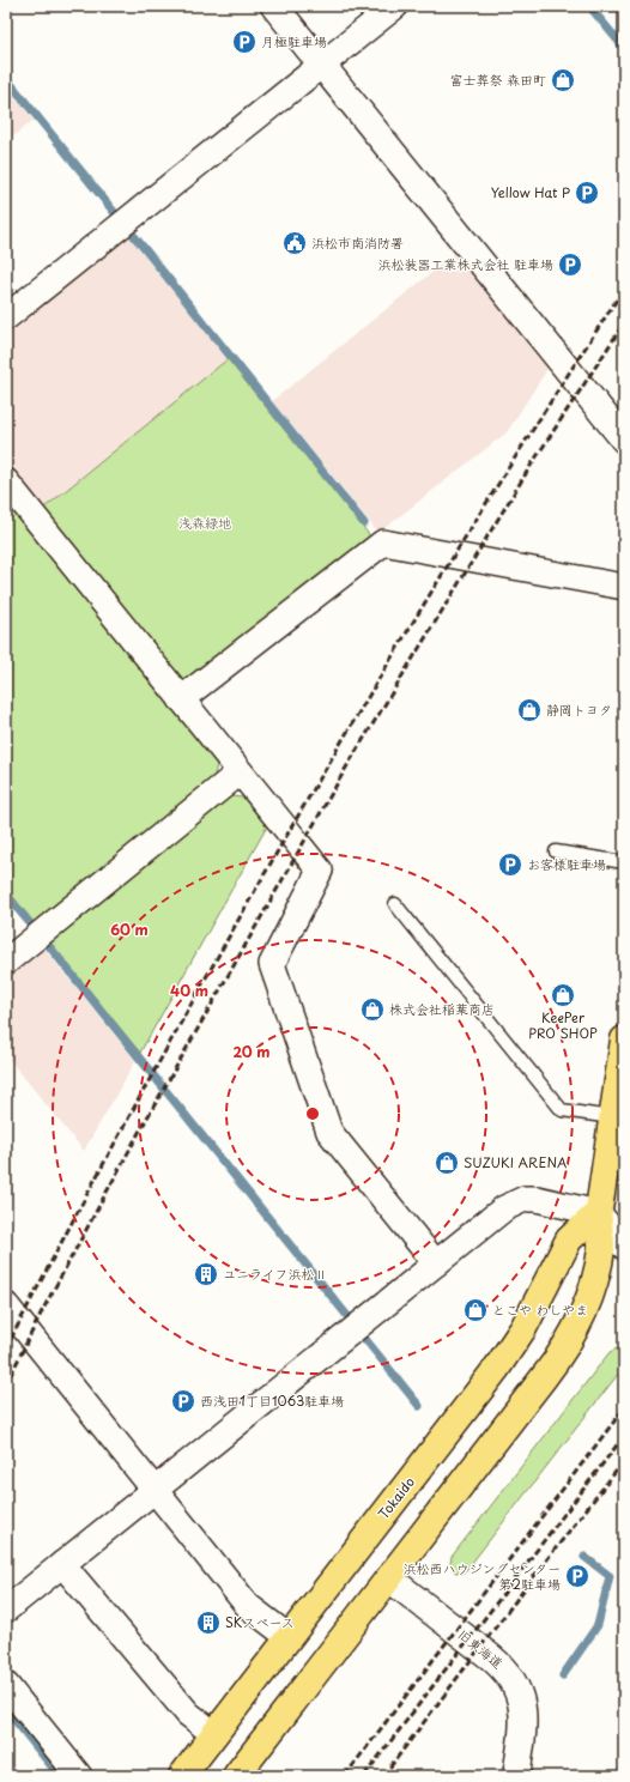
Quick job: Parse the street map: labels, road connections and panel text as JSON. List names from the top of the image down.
{
  "streets": {
    "highway": ["Tokaido"],
    "street": ["旧東海道"]
  },
  "parks": ["浅森緑地"],
  "places": {
    "parking": [
      "月極駐車場",
      "Yellow Hat P",
      "浜松装器工業株式会社 駐車場",
      "お客様駐車場",
      "西浅田1丁目1063駐車場",
      "浜松西ハウジングセンター 第2駐車場"
    ],
    "shop": [
      "富士葬祭 森田町",
      "静岡トヨタ",
      "KeePer PRO SHOP",
      "株式会社稲葉商店",
      "SUZUKI ARENA",
      "とこや わしやま"
    ],
    "public building": ["浜松市南消防署"],
    "building": ["ユニライフ浜松Ⅱ", "SKスペース"]
  },
  "rings": ["60 m", "40 m", "20 m"]
}
